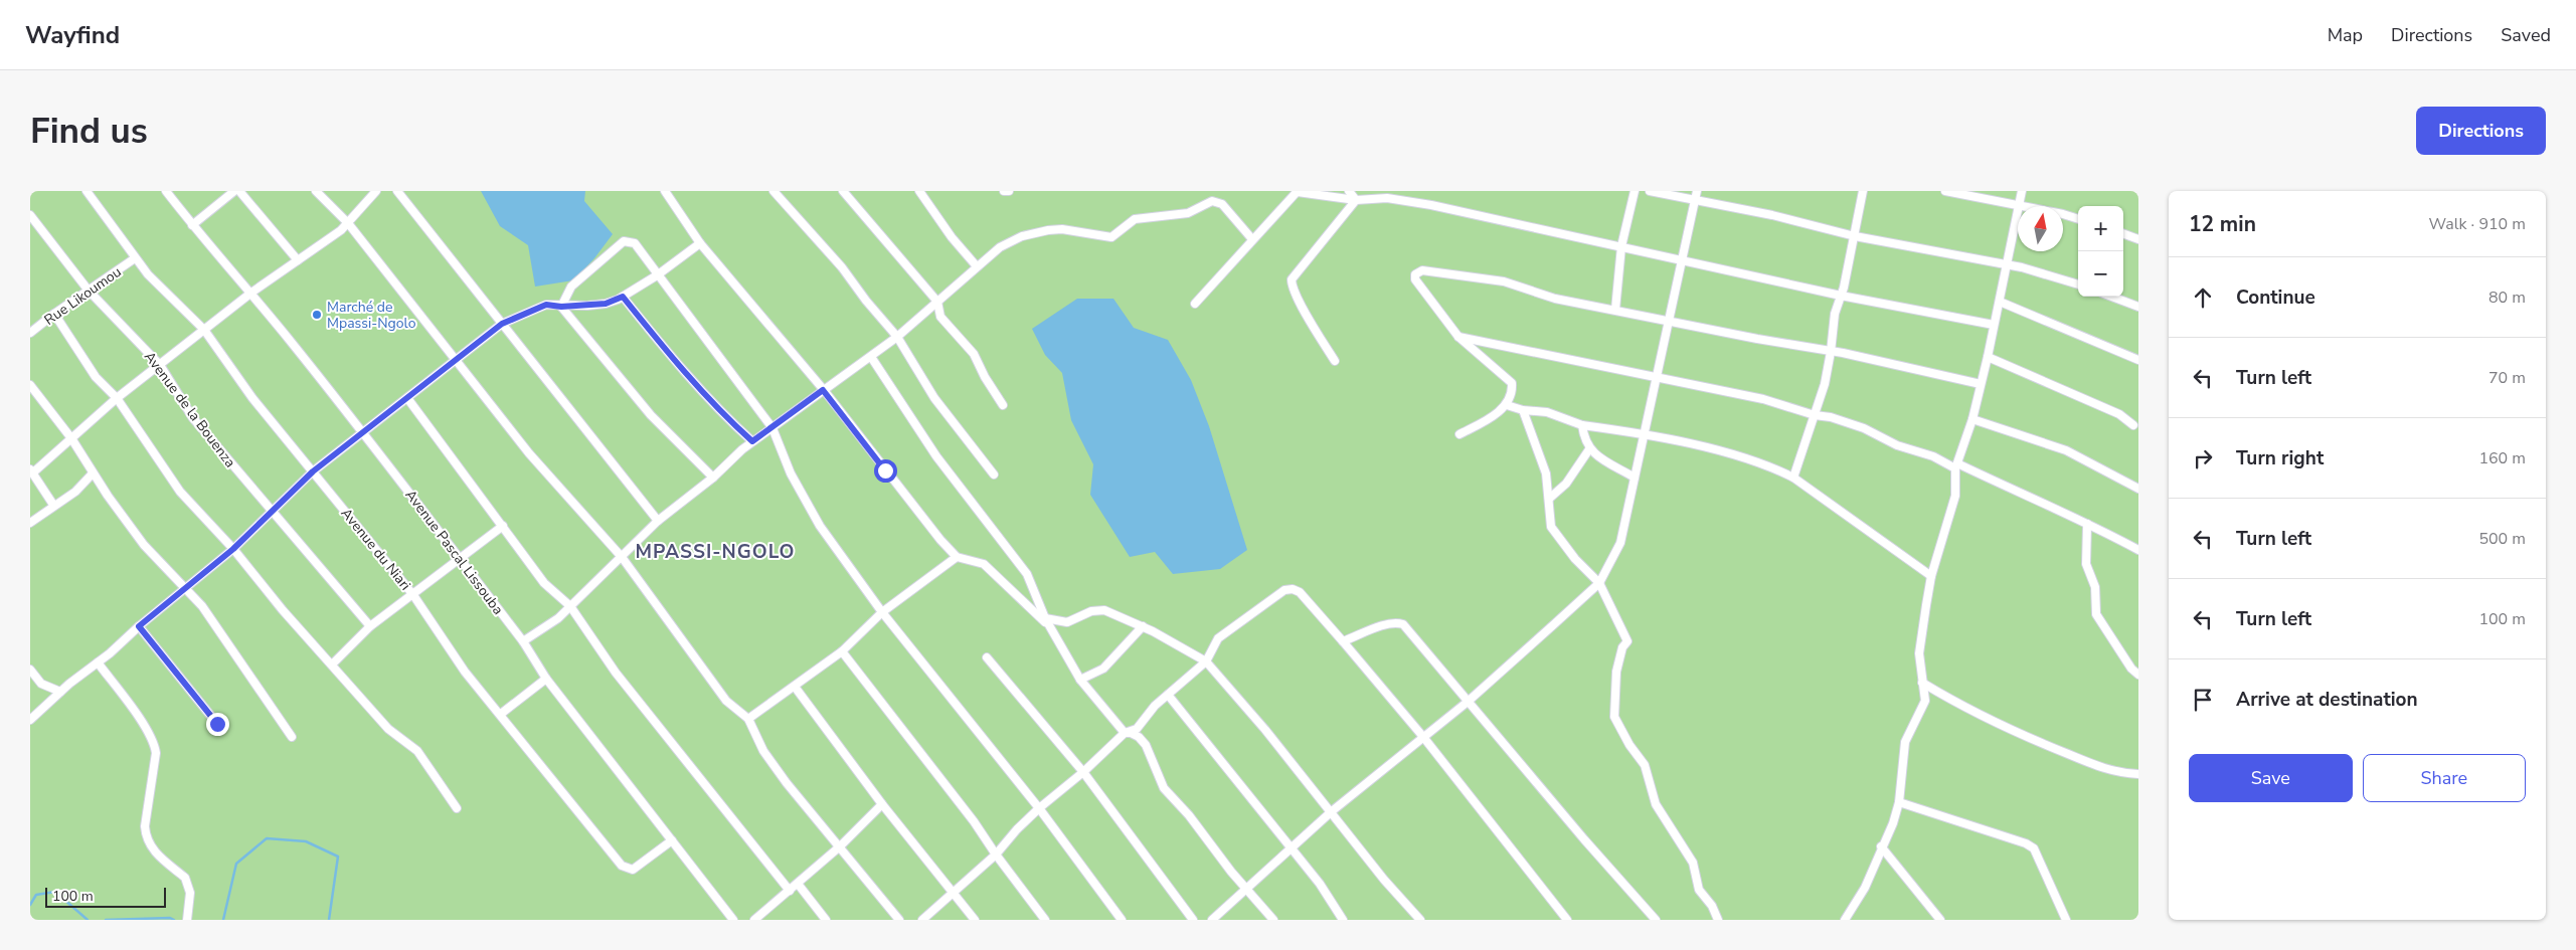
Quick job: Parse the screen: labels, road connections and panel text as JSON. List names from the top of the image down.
{
  "streets": {
    "street": [
      "Rue Likoumou",
      "Avenue de la Bouenza",
      "Avenue du Niari",
      "Avenue Pascal Lissouba"
    ]
  },
  "crossings": [
    ["Rue Likoumou", "Avenue de la Bouenza"],
    ["Rue Likoumou", "Avenue du Niari"],
    ["Avenue du Niari", "Avenue Pascal Lissouba"]
  ],
  "districts": ["MPASSI-NGOLO"],
  "places": ["Marché de Mpassi-Ngolo"],
  "scale_bar": "100 m",
  "north": "top",
  "page": {
    "header": "Wayfind",
    "nav": ["Map", "Directions", "Saved"],
    "buttons": [
      "Directions",
      ["Save", "Share"]
    ],
    "title": "Find us",
    "heading": ["12 min", "Walk · 910 m"],
    "map_buttons": ["+", "−"],
    "list": [
      ["Continue", "80 m"],
      ["Turn left", "70 m"],
      ["Turn right", "160 m"],
      ["Turn left", "500 m"],
      ["Turn left", "100 m"],
      "Arrive at destination"
    ],
    "scale": "100 m"
  }
}
